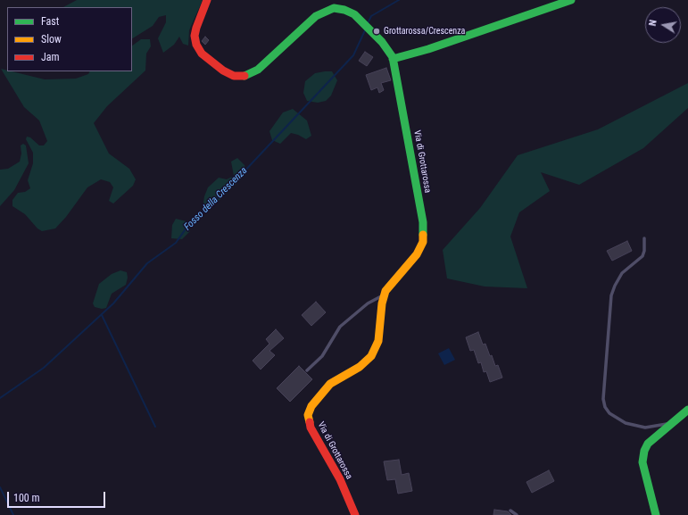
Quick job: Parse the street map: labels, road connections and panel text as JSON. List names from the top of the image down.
{
  "streets": {
    "street": ["Via di Grottarossa"]
  },
  "water": ["Fosso della Crescenza"],
  "places": ["Grottarossa/Crescenza"],
  "legend": ["Fast", "Slow", "Jam"],
  "scale_bar": "100 m",
  "north": "left"
}
